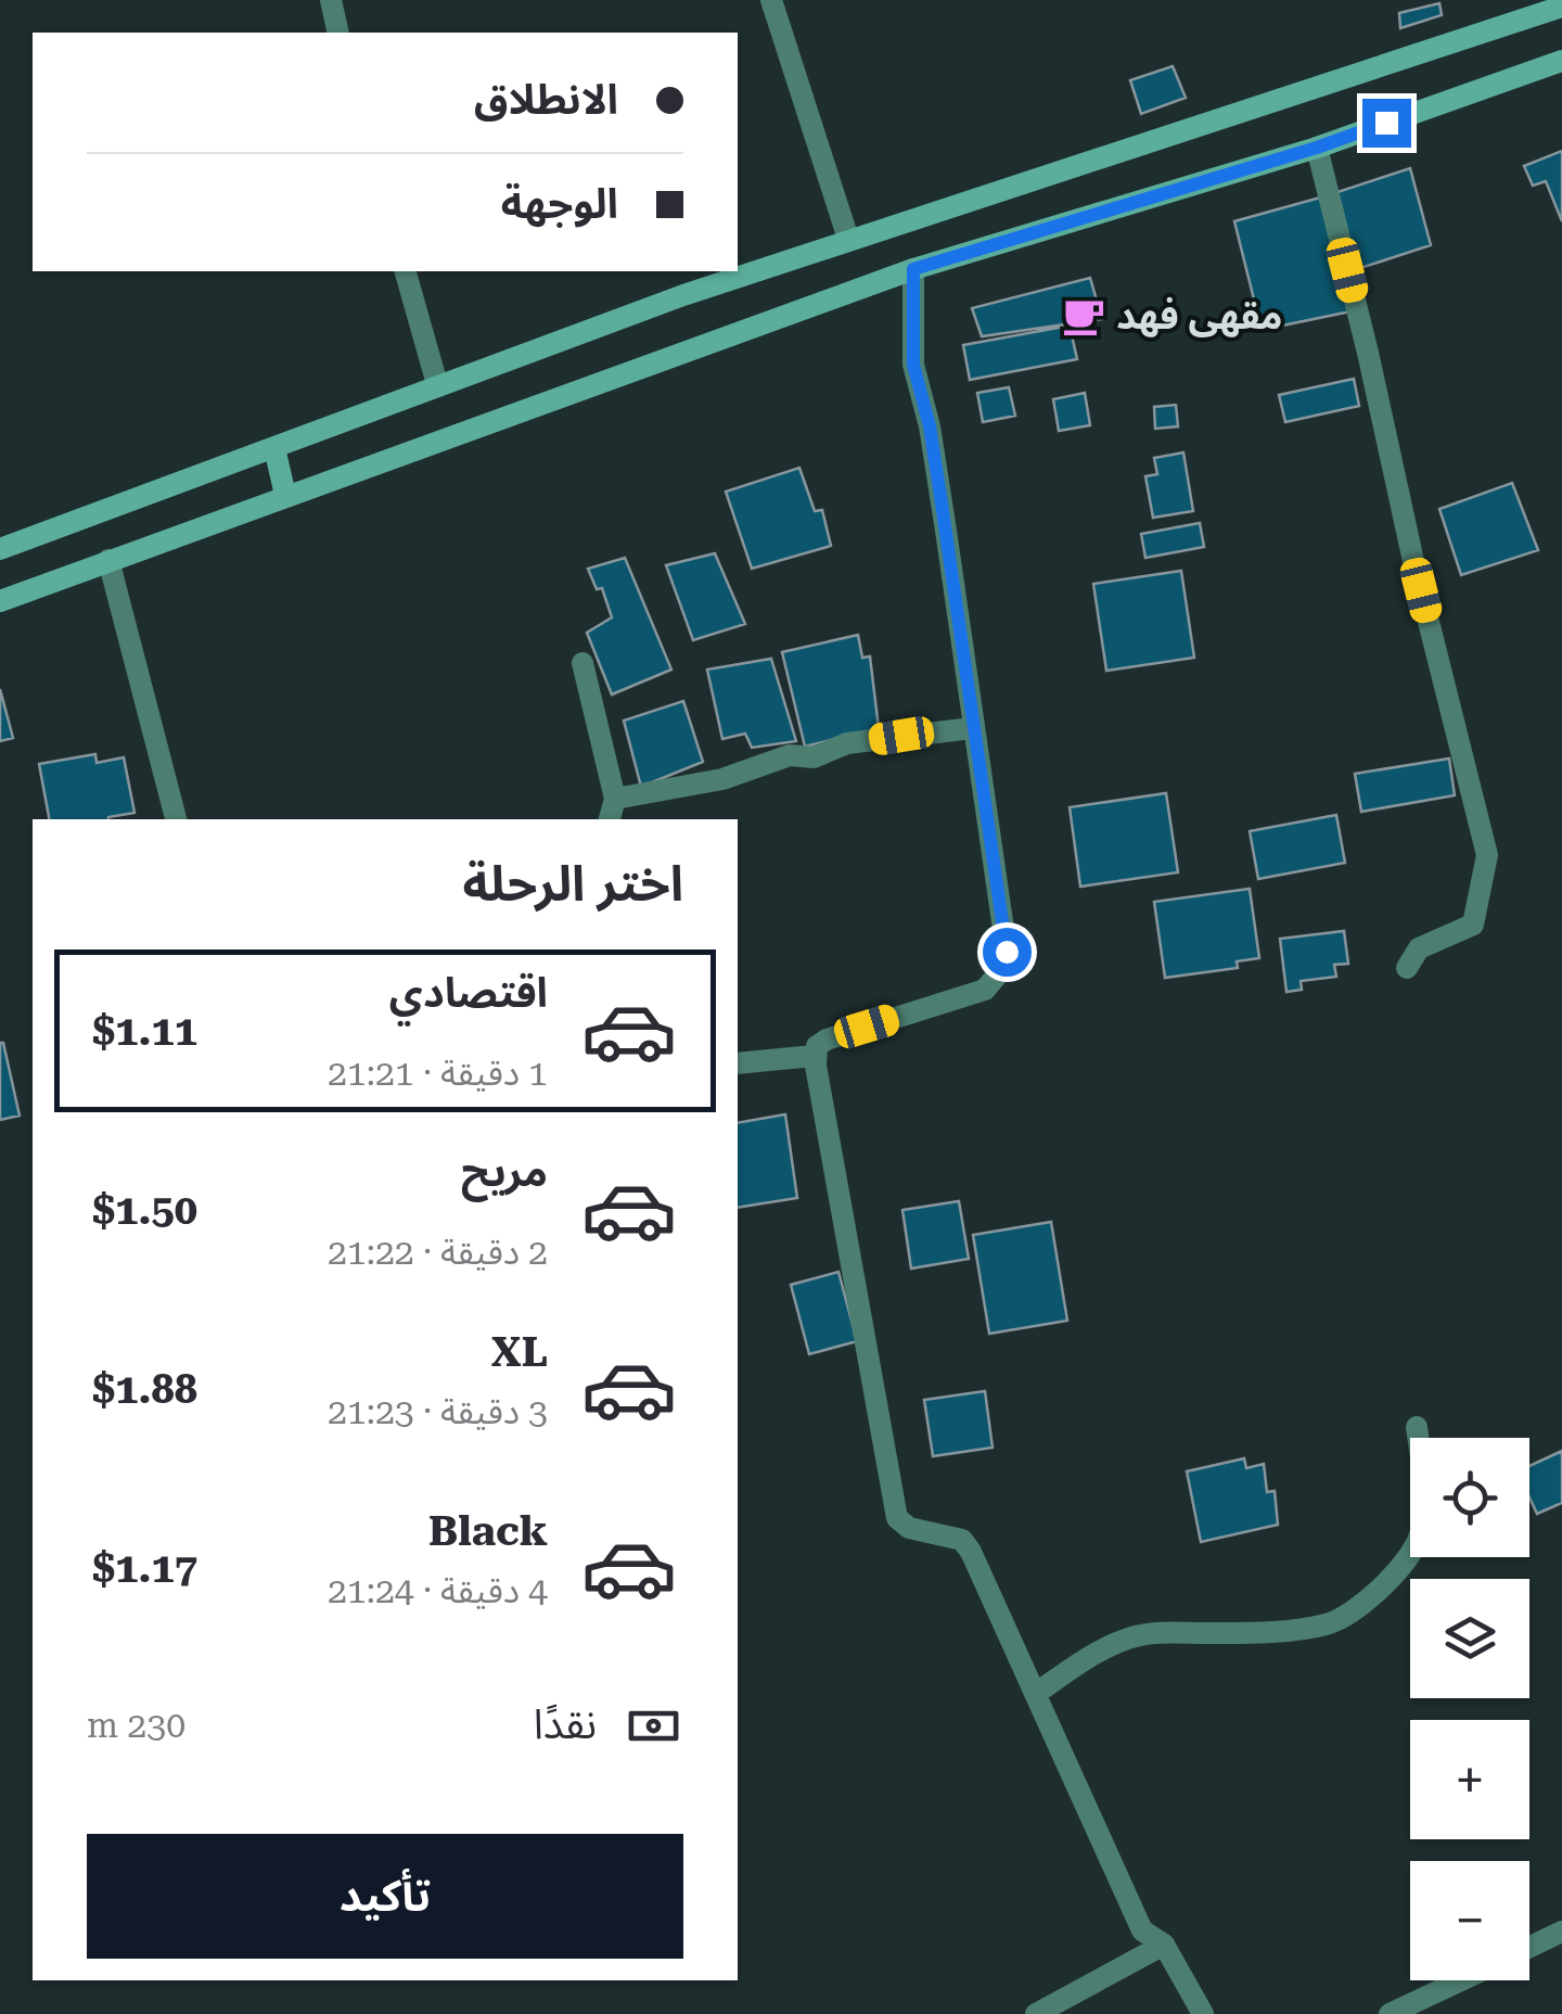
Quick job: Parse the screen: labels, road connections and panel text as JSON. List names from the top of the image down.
{
  "places": {
    "cafe": ["مقهى فهد"]
  },
  "page": {
    "banner": ["الانطلاق", "الوجهة"],
    "heading": "اختر الرحلة",
    "list": [
      {
        "name": "اقتصادي",
        "note": "1 دقيقة · 21:21",
        "value": "$1.11"
      },
      {
        "name": "مريح",
        "note": "2 دقيقة · 21:22",
        "value": "$1.50"
      },
      {
        "name": "XL",
        "note": "3 دقيقة · 21:23",
        "value": "$1.88"
      },
      {
        "name": "Black",
        "note": "4 دقيقة · 21:24",
        "value": "$1.17"
      }
    ],
    "map_buttons": ["+", "−"],
    "pay": ["نقدًا", "230 m"],
    "buttons": "تأكيد"
  }
}
